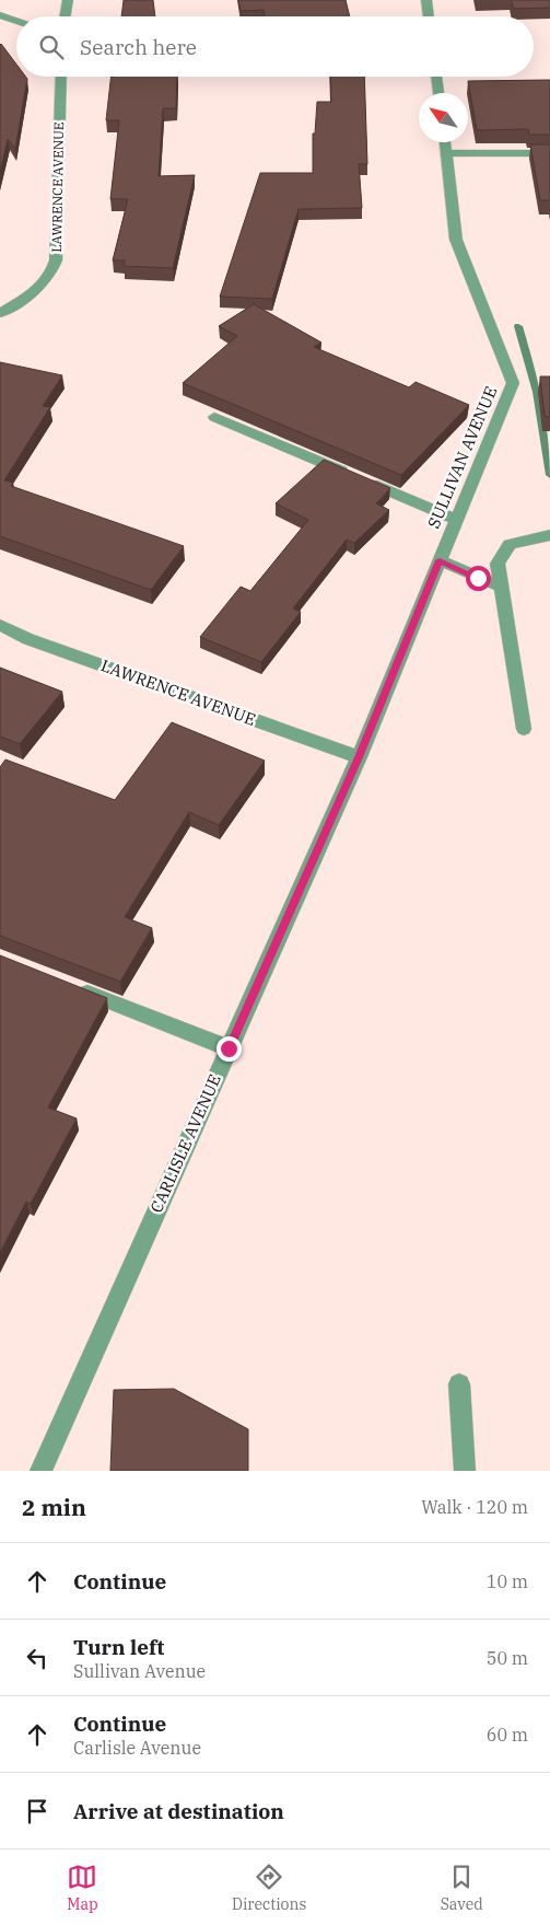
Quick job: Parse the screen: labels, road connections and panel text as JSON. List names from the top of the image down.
{
  "streets": {
    "street": ["LAWRENCE AVENUE", "SULLIVAN AVENUE", "CARLISLE AVENUE"]
  },
  "crossings": [
    ["LAWRENCE AVENUE", "SULLIVAN AVENUE"],
    ["LAWRENCE AVENUE", "CARLISLE AVENUE"],
    ["SULLIVAN AVENUE", "CARLISLE AVENUE"]
  ],
  "north": "top left",
  "page": {
    "search": "Search here",
    "heading": ["2 min", "Walk · 120 m"],
    "list": [
      ["Continue", "10 m"],
      ["Turn left", "Sullivan Avenue", "50 m"],
      ["Continue", "Carlisle Avenue", "60 m"],
      "Arrive at destination"
    ],
    "nav": ["Map", "Directions", "Saved"]
  }
}
